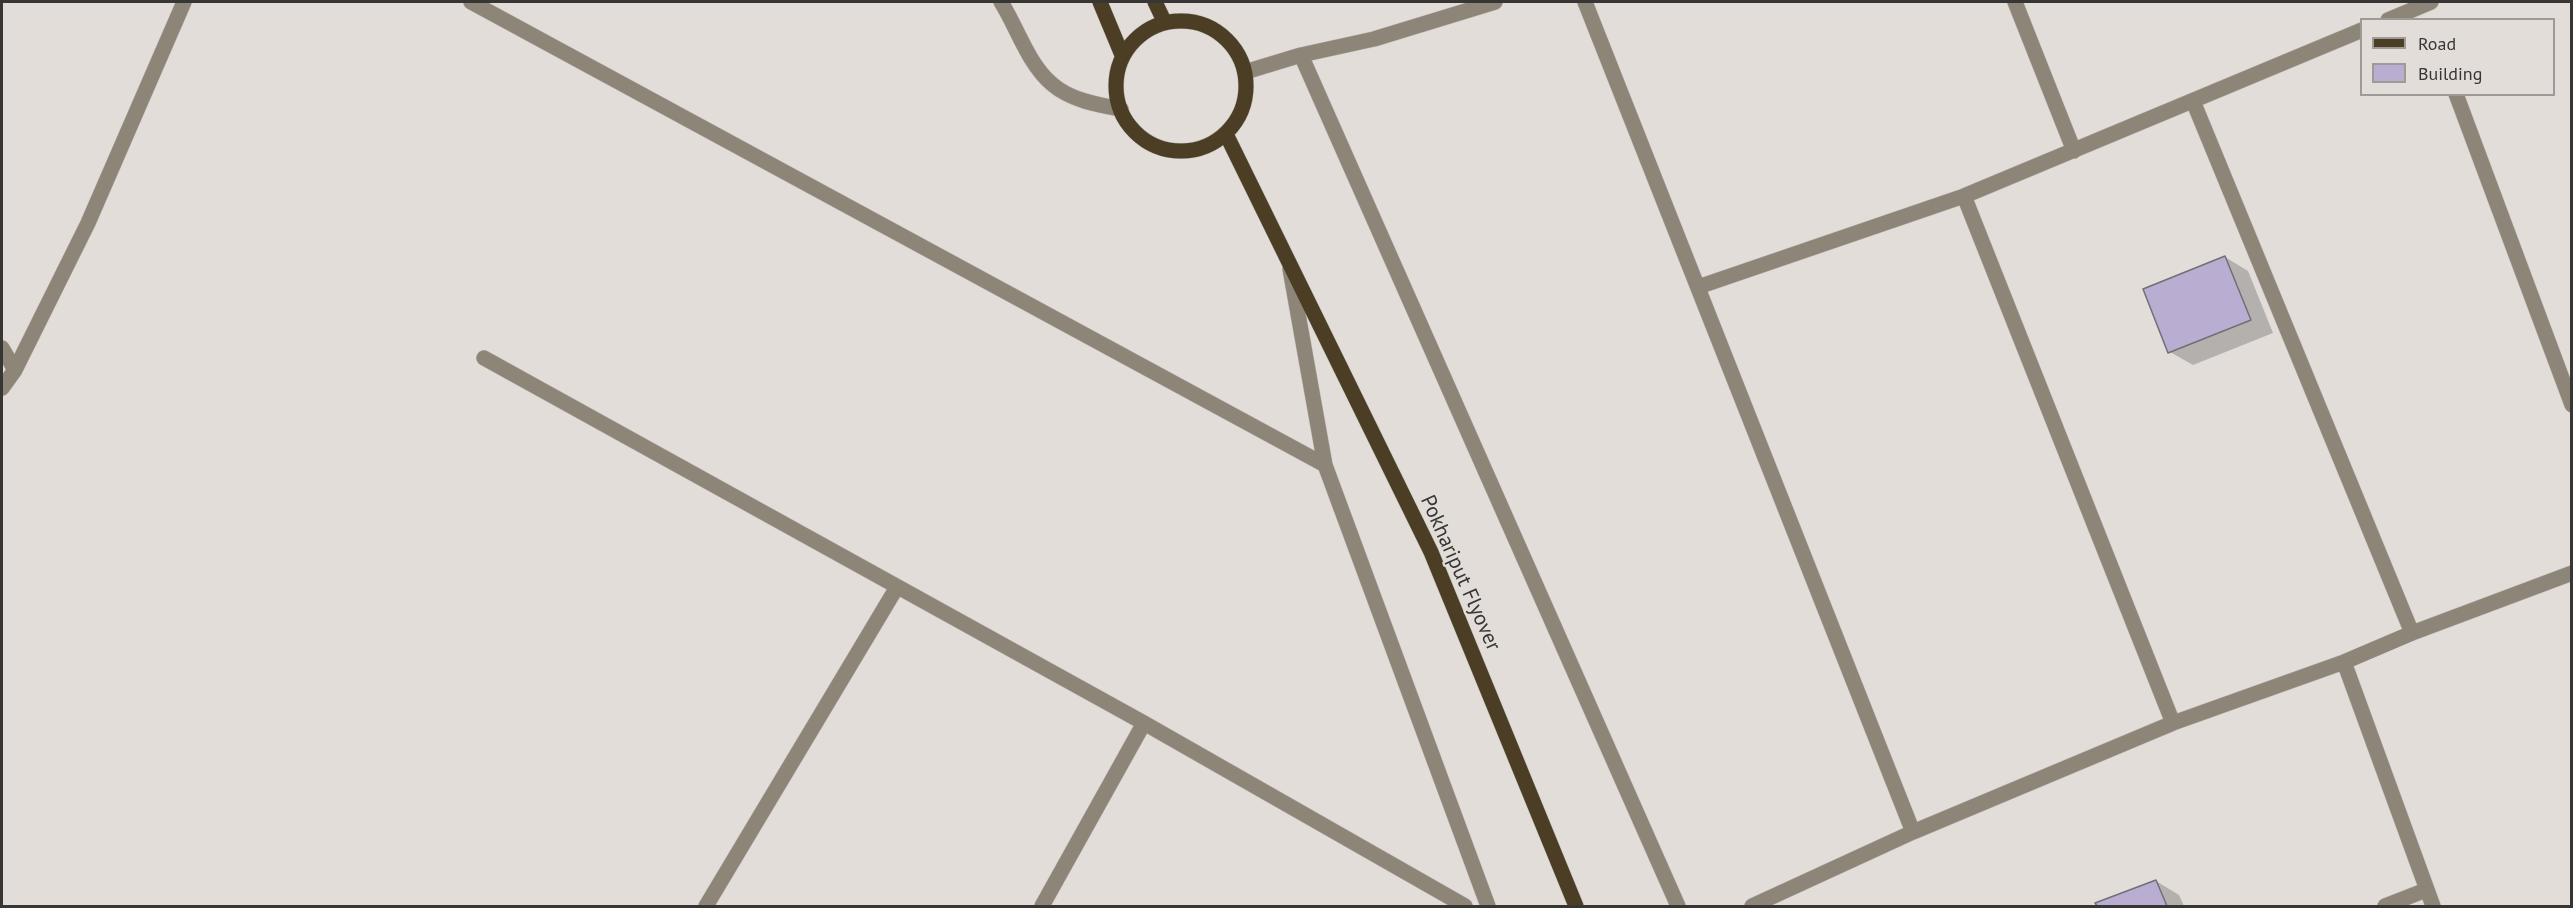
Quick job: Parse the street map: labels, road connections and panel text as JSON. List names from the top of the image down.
{
  "streets": {
    "main road": ["Pokhariput Flyover"]
  },
  "legend": ["Road", "Building"]
}
